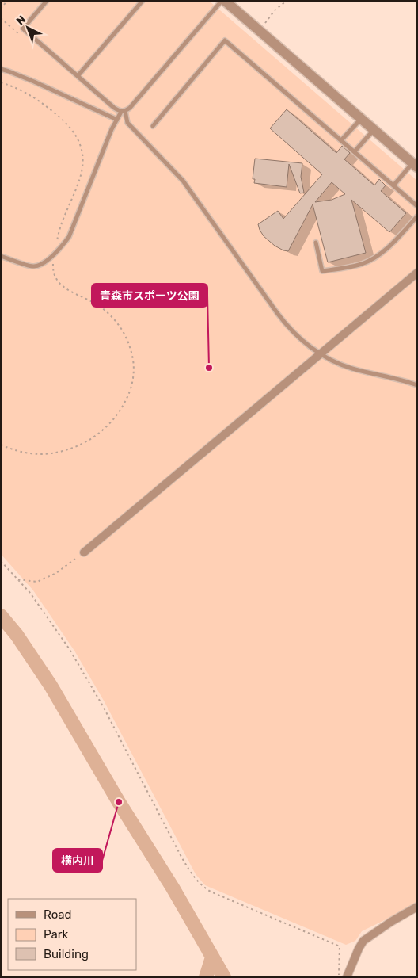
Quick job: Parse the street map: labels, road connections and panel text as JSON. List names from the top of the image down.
{
  "places": ["青森市スポーツ公園", "横内川"],
  "legend": ["Road", "Park", "Building"],
  "north": "top left"
}
